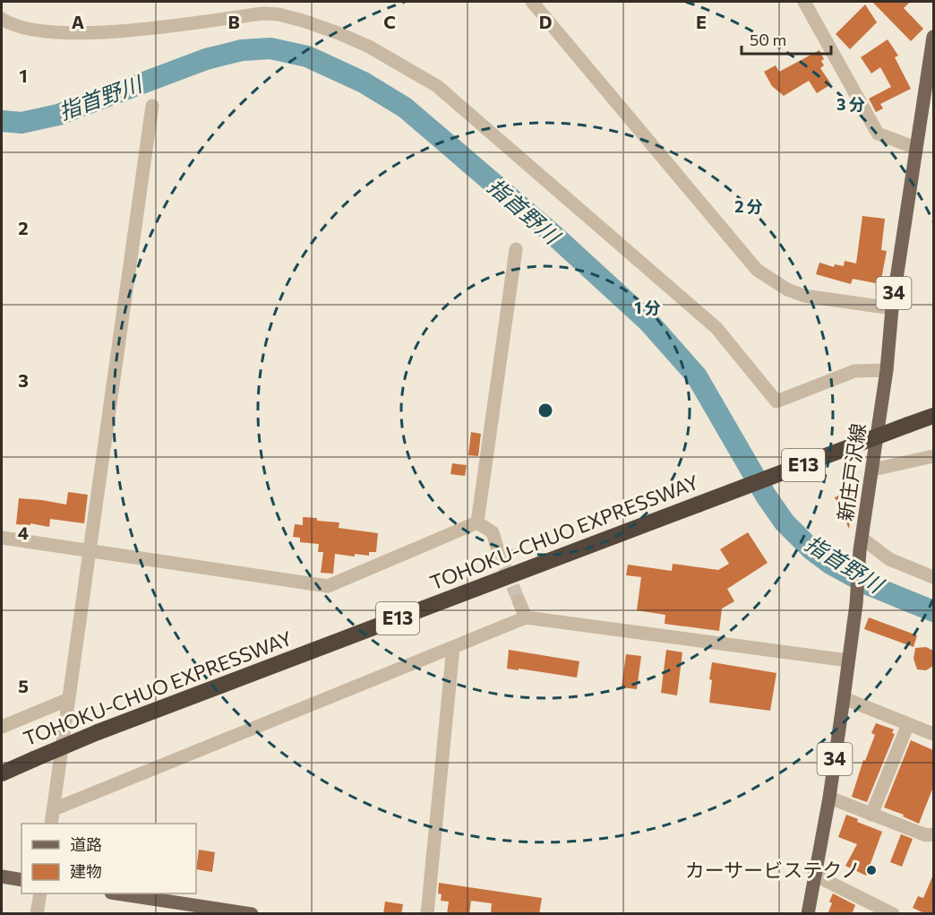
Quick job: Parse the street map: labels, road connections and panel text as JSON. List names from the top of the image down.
{
  "streets": {
    "highway": ["E13", "TOHOKU-CHUO EXPRESSWAY"],
    "main road": ["34", "新庄戸沢線"]
  },
  "water": ["指首野川"],
  "places": ["カーサービステクノ"],
  "legend": ["道路", "建物"],
  "scale_bar": "50 m",
  "grid": {
    "columns": [
      "A",
      "B",
      "C",
      "D",
      "E"
    ],
    "rows": [
      "1",
      "2",
      "3",
      "4",
      "5"
    ]
  },
  "rings": ["3 分", "2 分", "1 分"]
}
